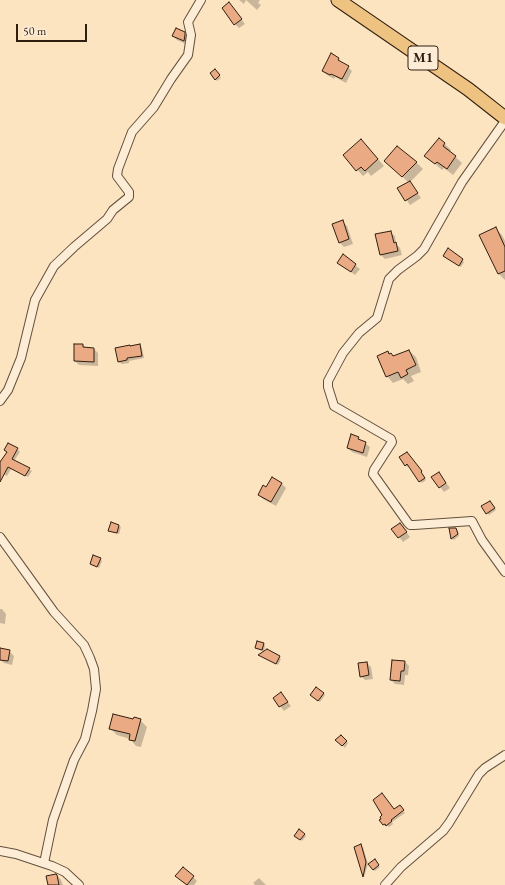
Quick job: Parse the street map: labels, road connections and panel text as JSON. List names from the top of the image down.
{
  "streets": {
    "highway": ["M1"]
  },
  "scale_bar": "50 m"
}
